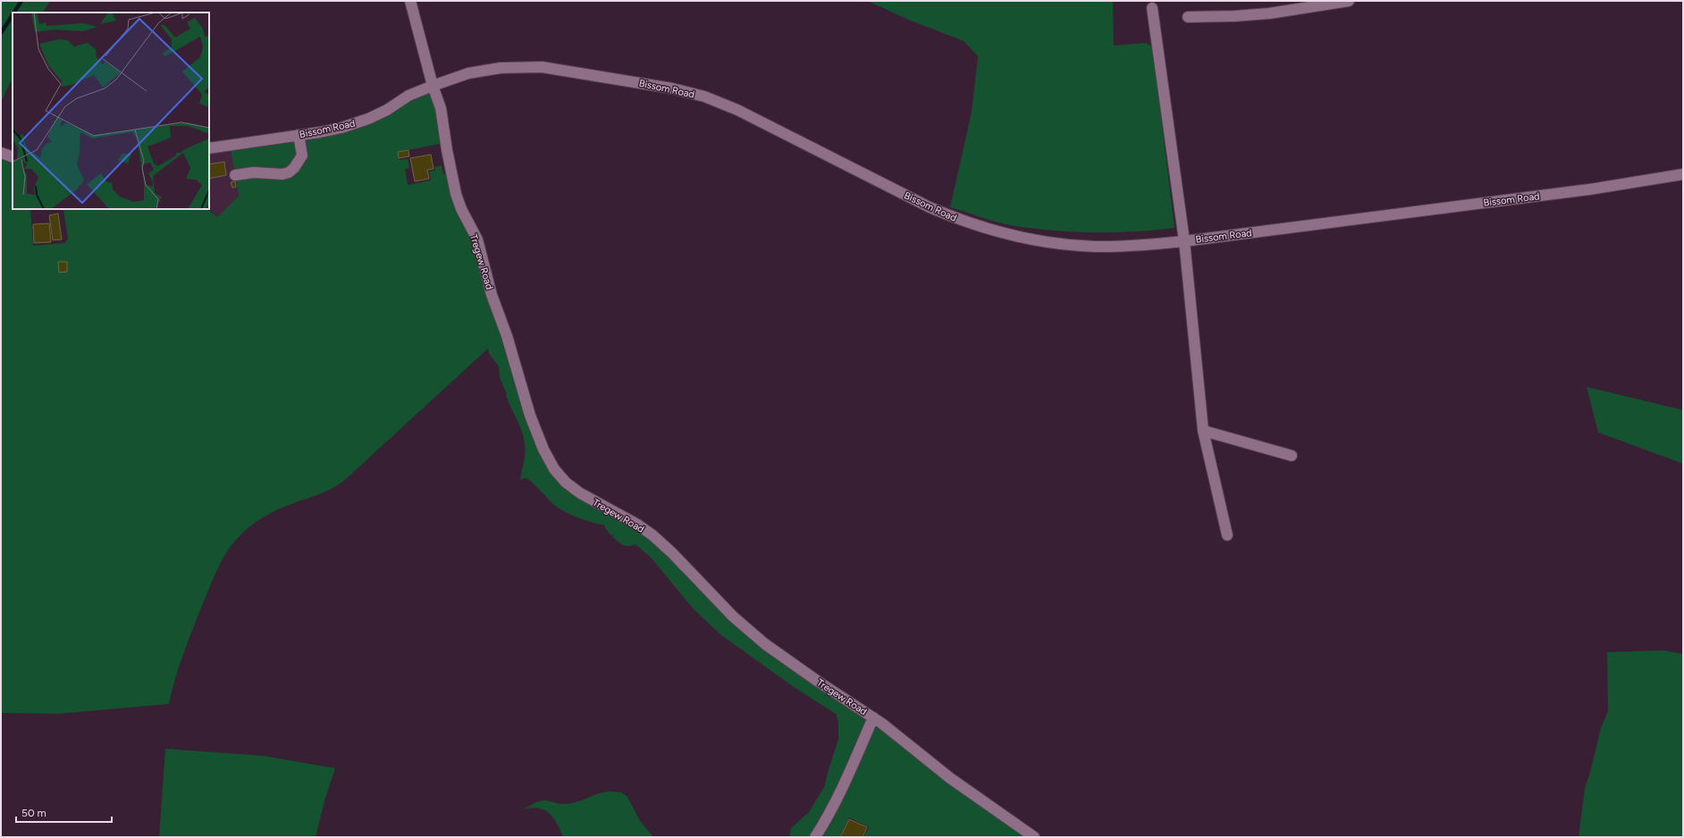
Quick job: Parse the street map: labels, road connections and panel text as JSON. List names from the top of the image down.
{
  "streets": {
    "street": ["Bissom Road", "Tregew Road"]
  },
  "crossings": [
    ["Bissom Road", "Tregew Road"]
  ],
  "scale_bar": "50 m"
}
